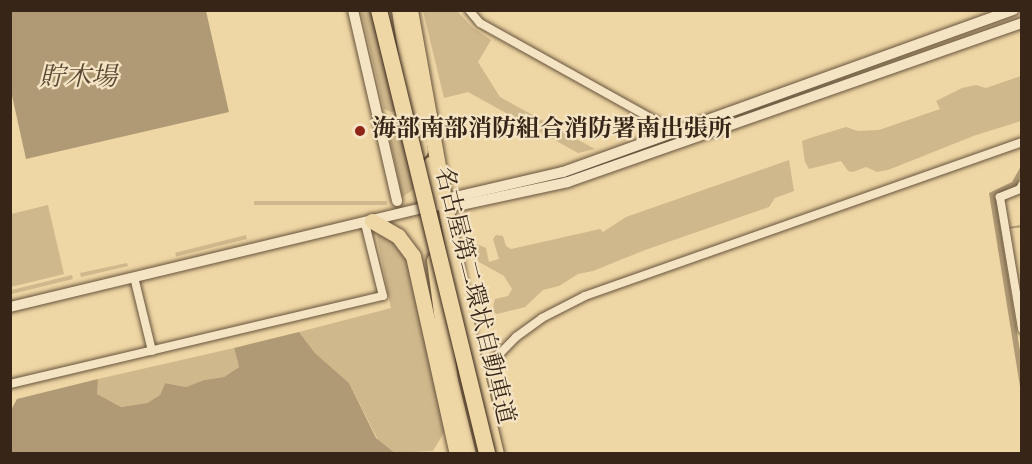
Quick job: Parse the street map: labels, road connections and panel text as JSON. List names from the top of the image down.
{
  "streets": {
    "highway": ["名古屋第二環状自動車道"]
  },
  "water": ["貯木場"],
  "places": ["海部南部消防組合消防署南出張所"]
}
